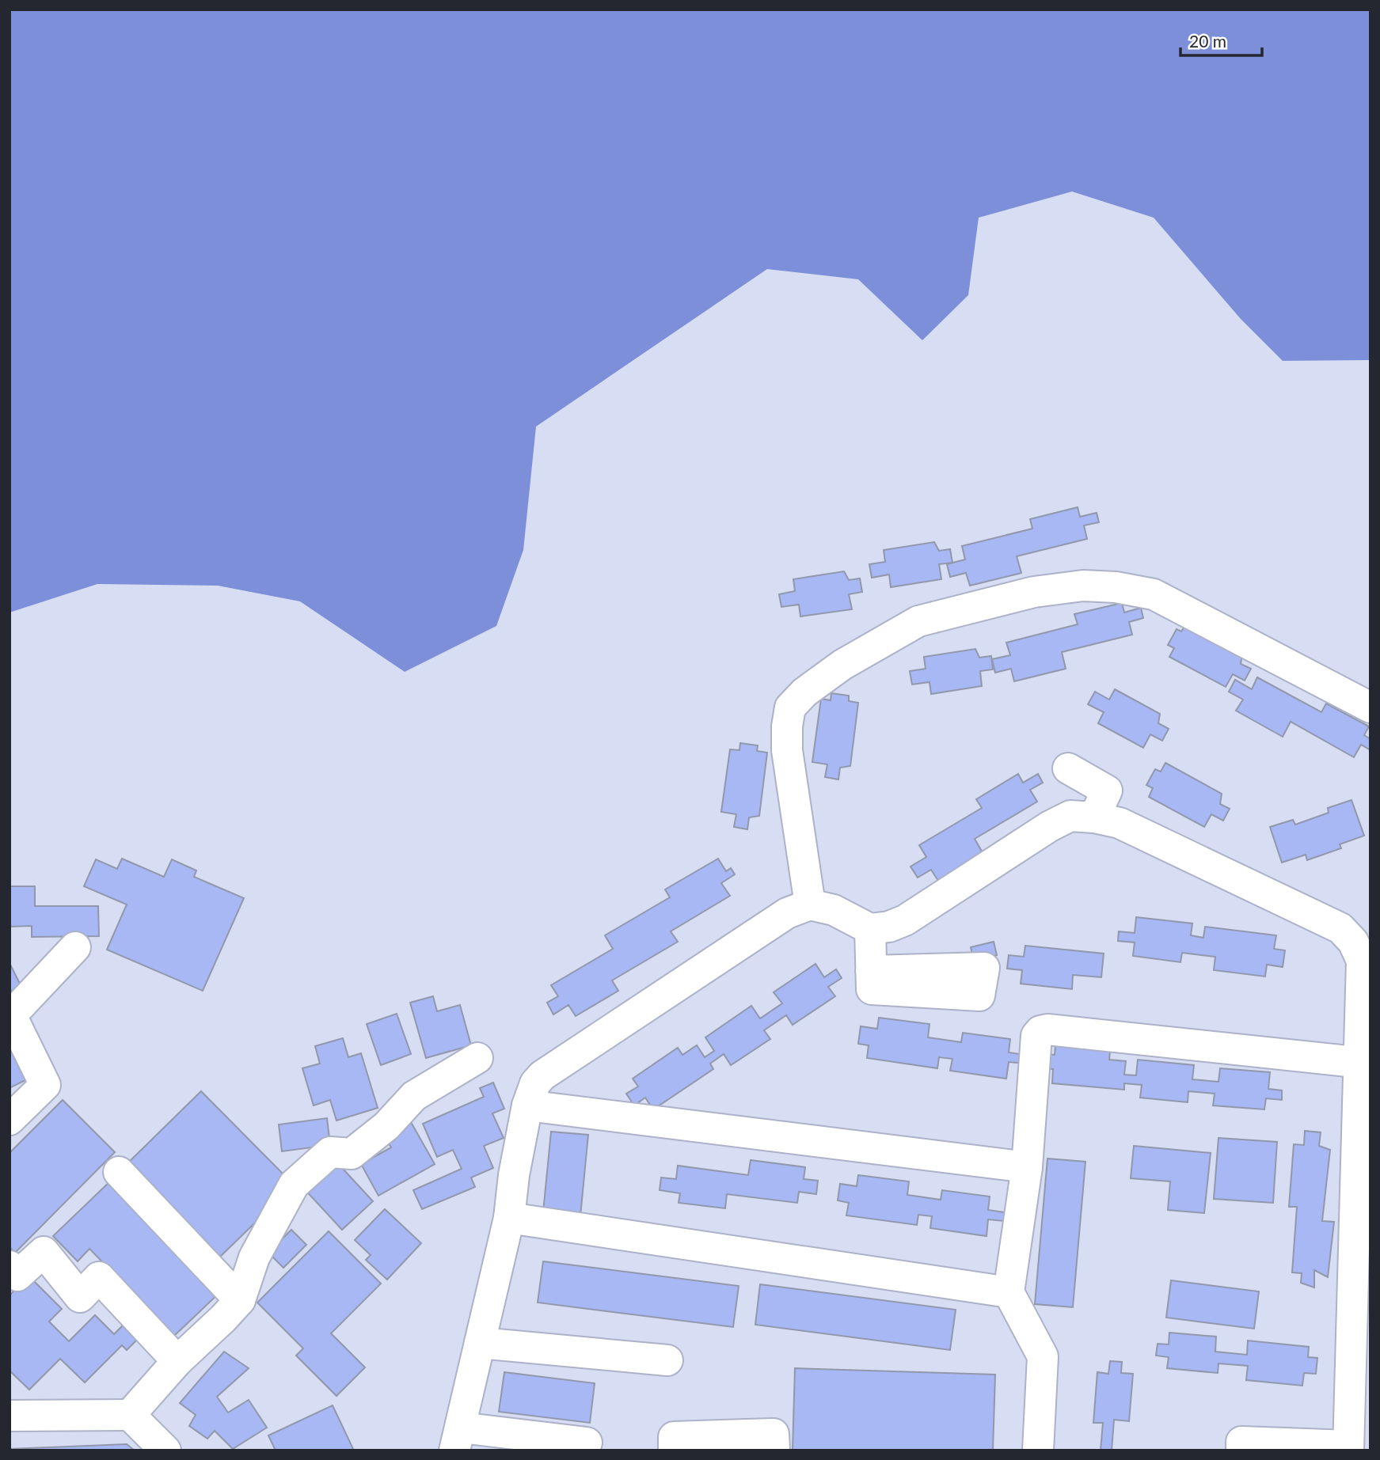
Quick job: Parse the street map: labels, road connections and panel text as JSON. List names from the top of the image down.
{
  "scale_bar": "20 m"
}
